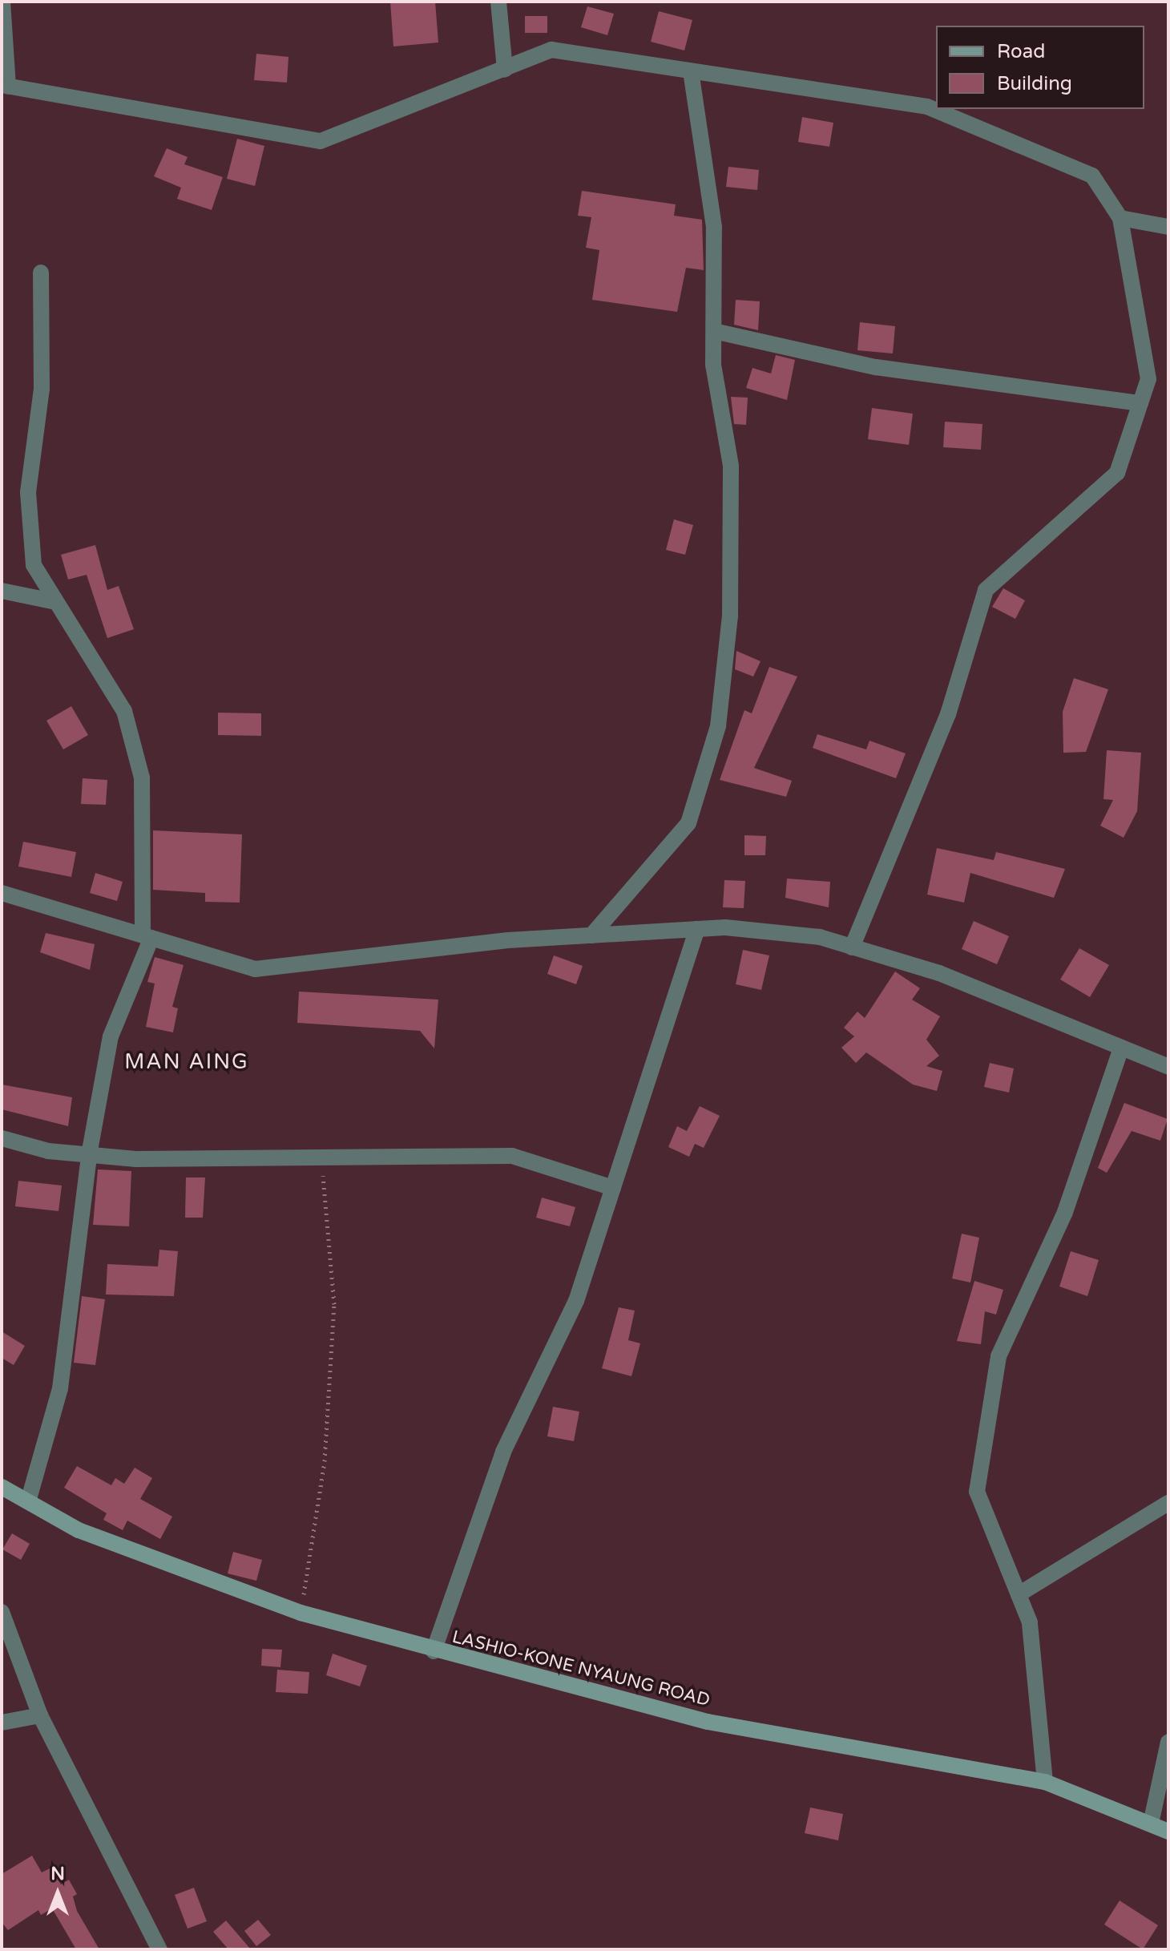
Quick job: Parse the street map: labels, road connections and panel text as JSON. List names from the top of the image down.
{
  "streets": {
    "main road": ["LASHIO-KONE NYAUNG ROAD"]
  },
  "districts": ["MAN AING"],
  "legend": ["Road", "Building"],
  "north": "top"
}
